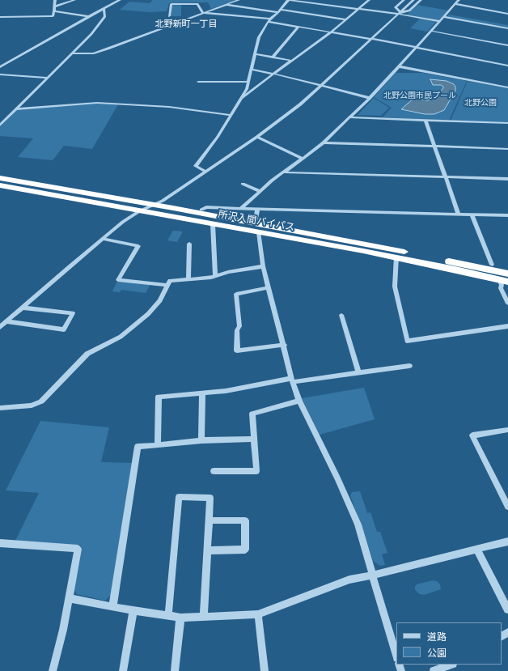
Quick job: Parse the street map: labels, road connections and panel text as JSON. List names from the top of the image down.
{
  "streets": {
    "highway": ["所沢入間バイパス"]
  },
  "districts": ["北野新町一丁目"],
  "parks": ["北野公園市民プール", "北野公園"],
  "legend": ["道路", "公園"]
}
